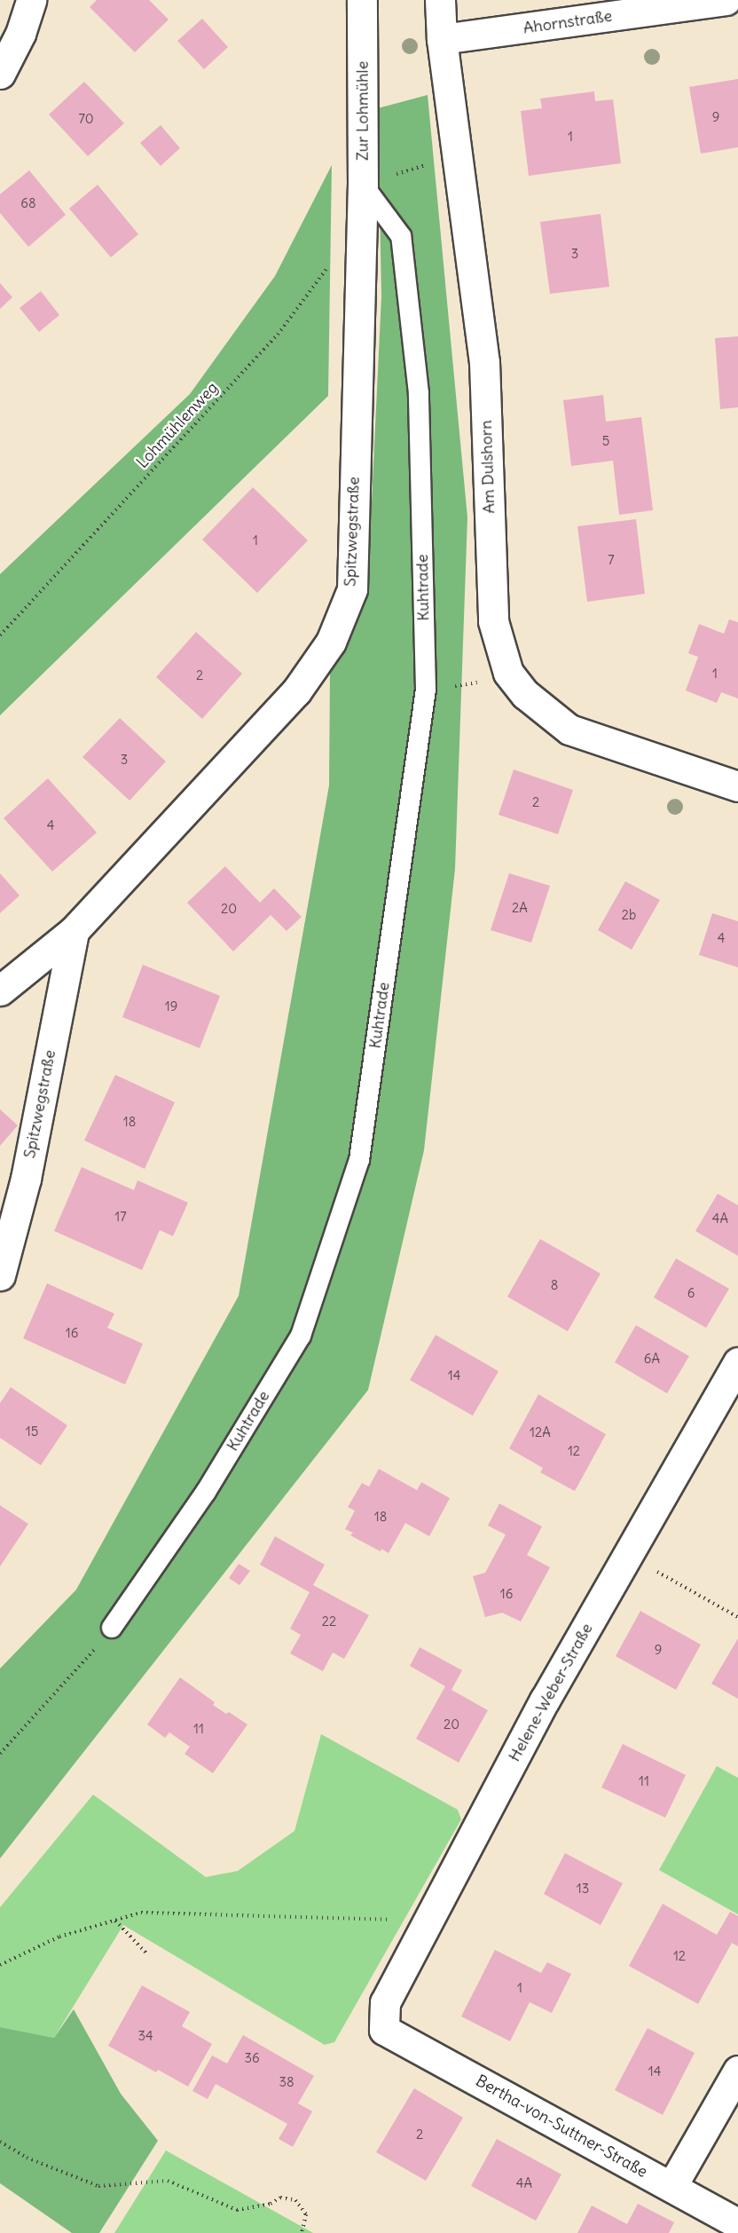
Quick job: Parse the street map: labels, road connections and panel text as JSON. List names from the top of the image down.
{
  "streets": {
    "street": [
      "Ahornstraße",
      "Zur Lohmühle",
      "Am Dulshorn",
      "Spitzwegstraße",
      "Helene-Weber-Straße",
      "Bertha-von-Suttner-Straße"
    ],
    "lane": ["Kuhtrade"],
    "path": ["Lohmühlenweg"]
  },
  "crossings": [
    ["Ahornstraße", "Am Dulshorn"],
    ["Zur Lohmühle", "Spitzwegstraße"],
    ["Zur Lohmühle", "Kuhtrade"],
    ["Helene-Weber-Straße", "Bertha-von-Suttner-Straße"]
  ],
  "house_numbers": [
    "9",
    "70",
    "1",
    "68",
    "3",
    "5",
    "1",
    "7",
    "1",
    "2",
    "3",
    "2",
    "4",
    "2A",
    "20",
    "2b",
    "4",
    "19",
    "18",
    "17",
    "4A",
    "8",
    "6",
    "16",
    "6A",
    "14",
    "15",
    "12A",
    "12",
    "18",
    "16",
    "22",
    "9",
    "20",
    "11",
    "11",
    "13",
    "12",
    "1",
    "34",
    "36",
    "14",
    "38",
    "2",
    "4A"
  ]
}
